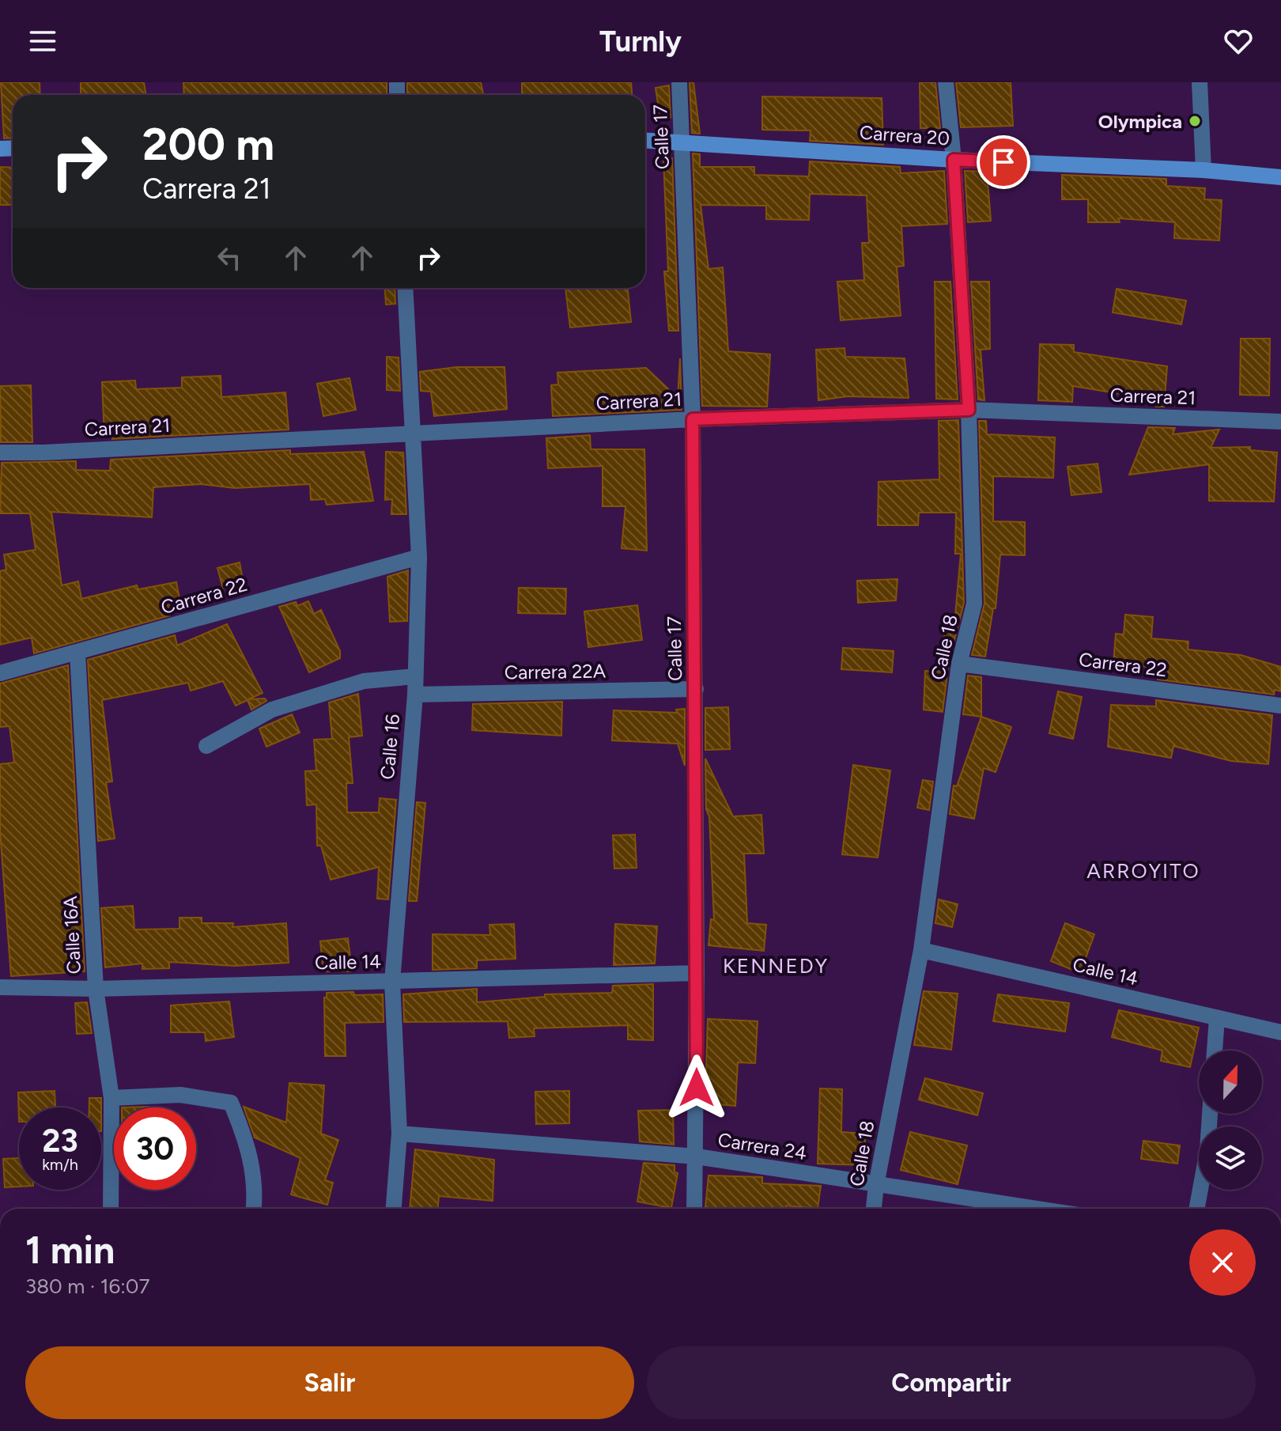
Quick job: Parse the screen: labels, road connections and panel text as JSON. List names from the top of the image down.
{
  "streets": {
    "street": [
      "Carrera 20",
      "Calle 17",
      "Carrera 21",
      "Carrera 22",
      "Calle 18",
      "Carrera 22A",
      "Calle 16",
      "Calle 16A",
      "Calle 14",
      "Carrera 24"
    ]
  },
  "crossings": [
    ["Carrera 20", "Calle 17"],
    ["Carrera 20", "Calle 18"],
    ["Calle 17", "Carrera 21"],
    ["Calle 17", "Carrera 22A"],
    ["Calle 17", "Calle 14"],
    ["Calle 17", "Carrera 24"],
    ["Carrera 21", "Calle 18"],
    ["Carrera 21", "Calle 16"],
    ["Carrera 22", "Calle 18"],
    ["Carrera 22", "Calle 16"],
    ["Carrera 22", "Calle 16A"],
    ["Calle 18", "Calle 14"],
    ["Calle 18", "Carrera 24"],
    ["Carrera 22A", "Calle 16"],
    ["Calle 16", "Calle 14"],
    ["Calle 16", "Carrera 24"],
    ["Calle 16A", "Calle 14"]
  ],
  "districts": ["ARROYITO", "KENNEDY"],
  "places": ["Olympica"],
  "north": "top",
  "page": {
    "header": "Turnly",
    "turn": ["200 m", "Carrera 21"],
    "speed": "23 km/h",
    "limit": "30",
    "heading": ["1 min", "380 m · 16:07"],
    "buttons": ["Salir", "Compartir"]
  }
}
